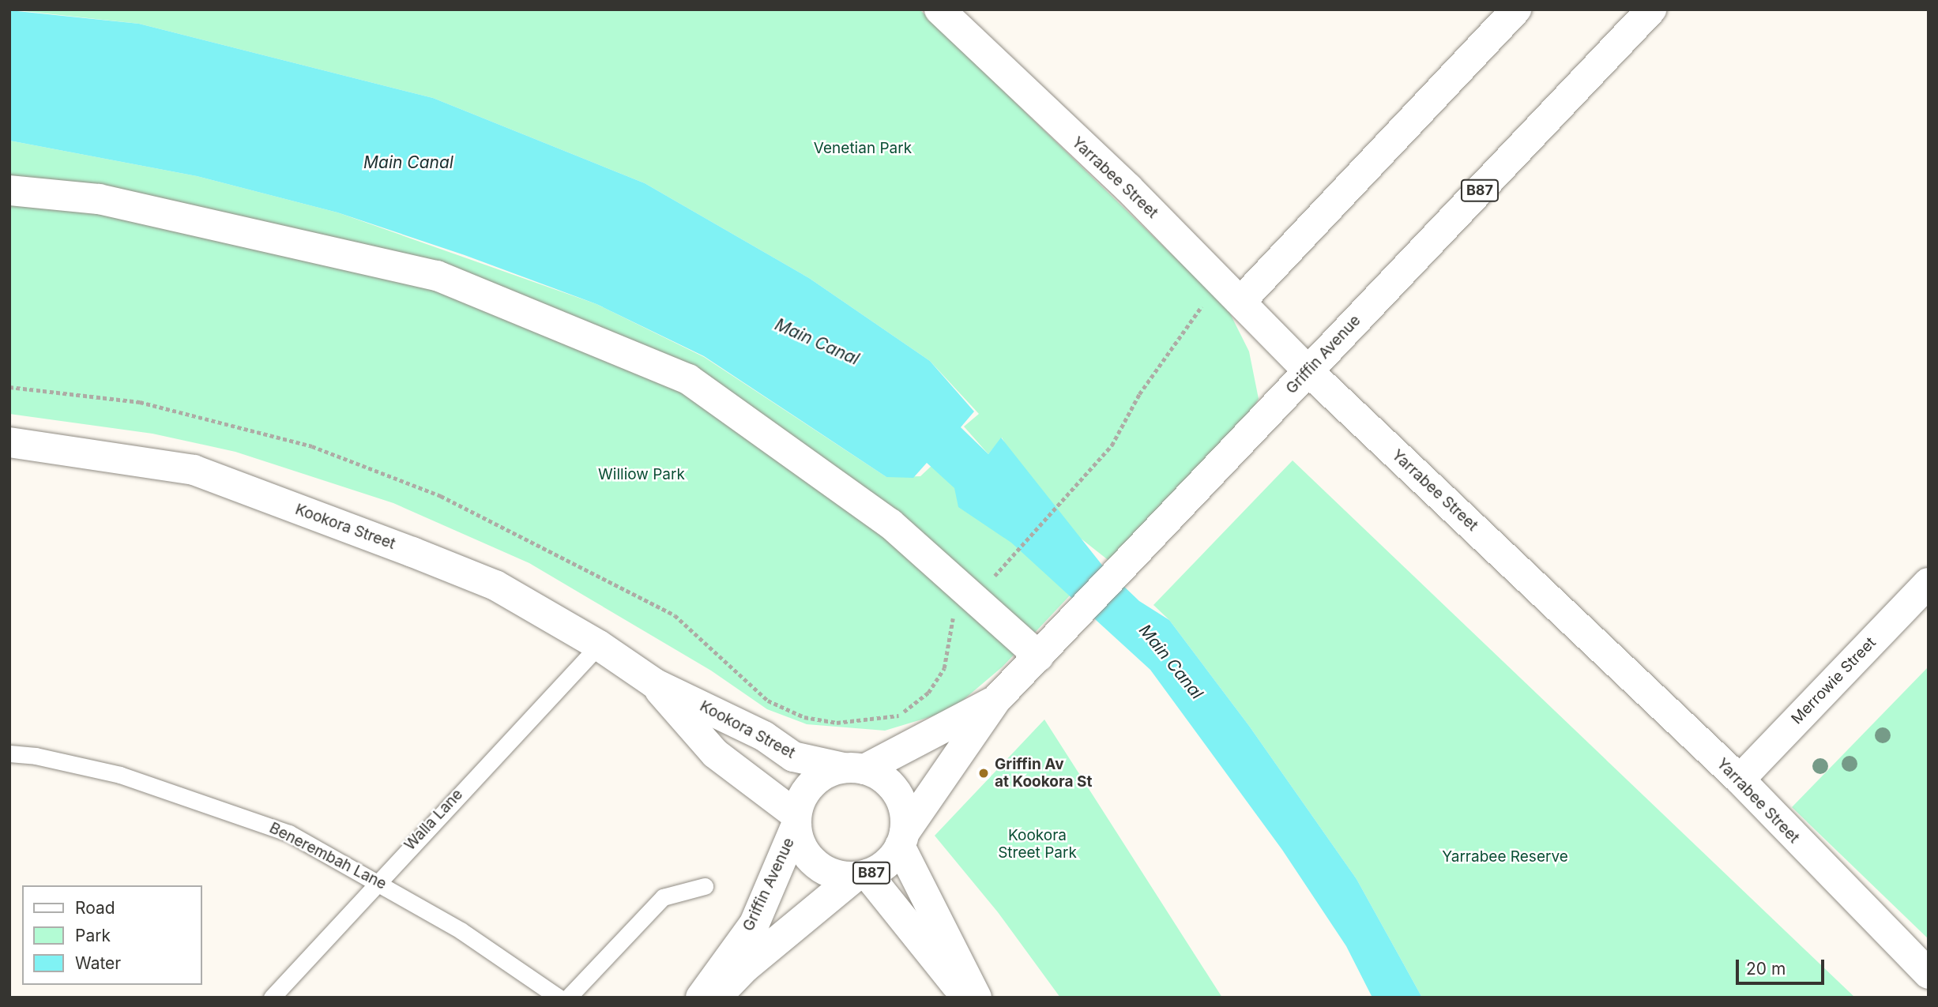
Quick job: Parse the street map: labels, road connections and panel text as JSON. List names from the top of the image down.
{
  "streets": {
    "street": [
      "Yarrabee Street",
      "B87",
      "Griffin Avenue",
      "Kookora Street",
      "Merrowie Street"
    ],
    "lane": ["Walla Lane", "Benerembah Lane"]
  },
  "crossings": [
    ["Yarrabee Street", "Griffin Avenue"],
    ["Yarrabee Street", "Merrowie Street"],
    ["B87", "Griffin Avenue"],
    ["B87", "Kookora Street"],
    ["Griffin Avenue", "Kookora Street"],
    ["Kookora Street", "Walla Lane"],
    ["Walla Lane", "Benerembah Lane"]
  ],
  "water": ["Main Canal"],
  "parks": [
    "Venetian Park",
    "Williow Park",
    "Kookora Street Park",
    "Yarrabee Reserve"
  ],
  "places": ["Griffin Av at Kookora St"],
  "legend": ["Road", "Park", "Water"],
  "scale_bar": "20 m"
}
